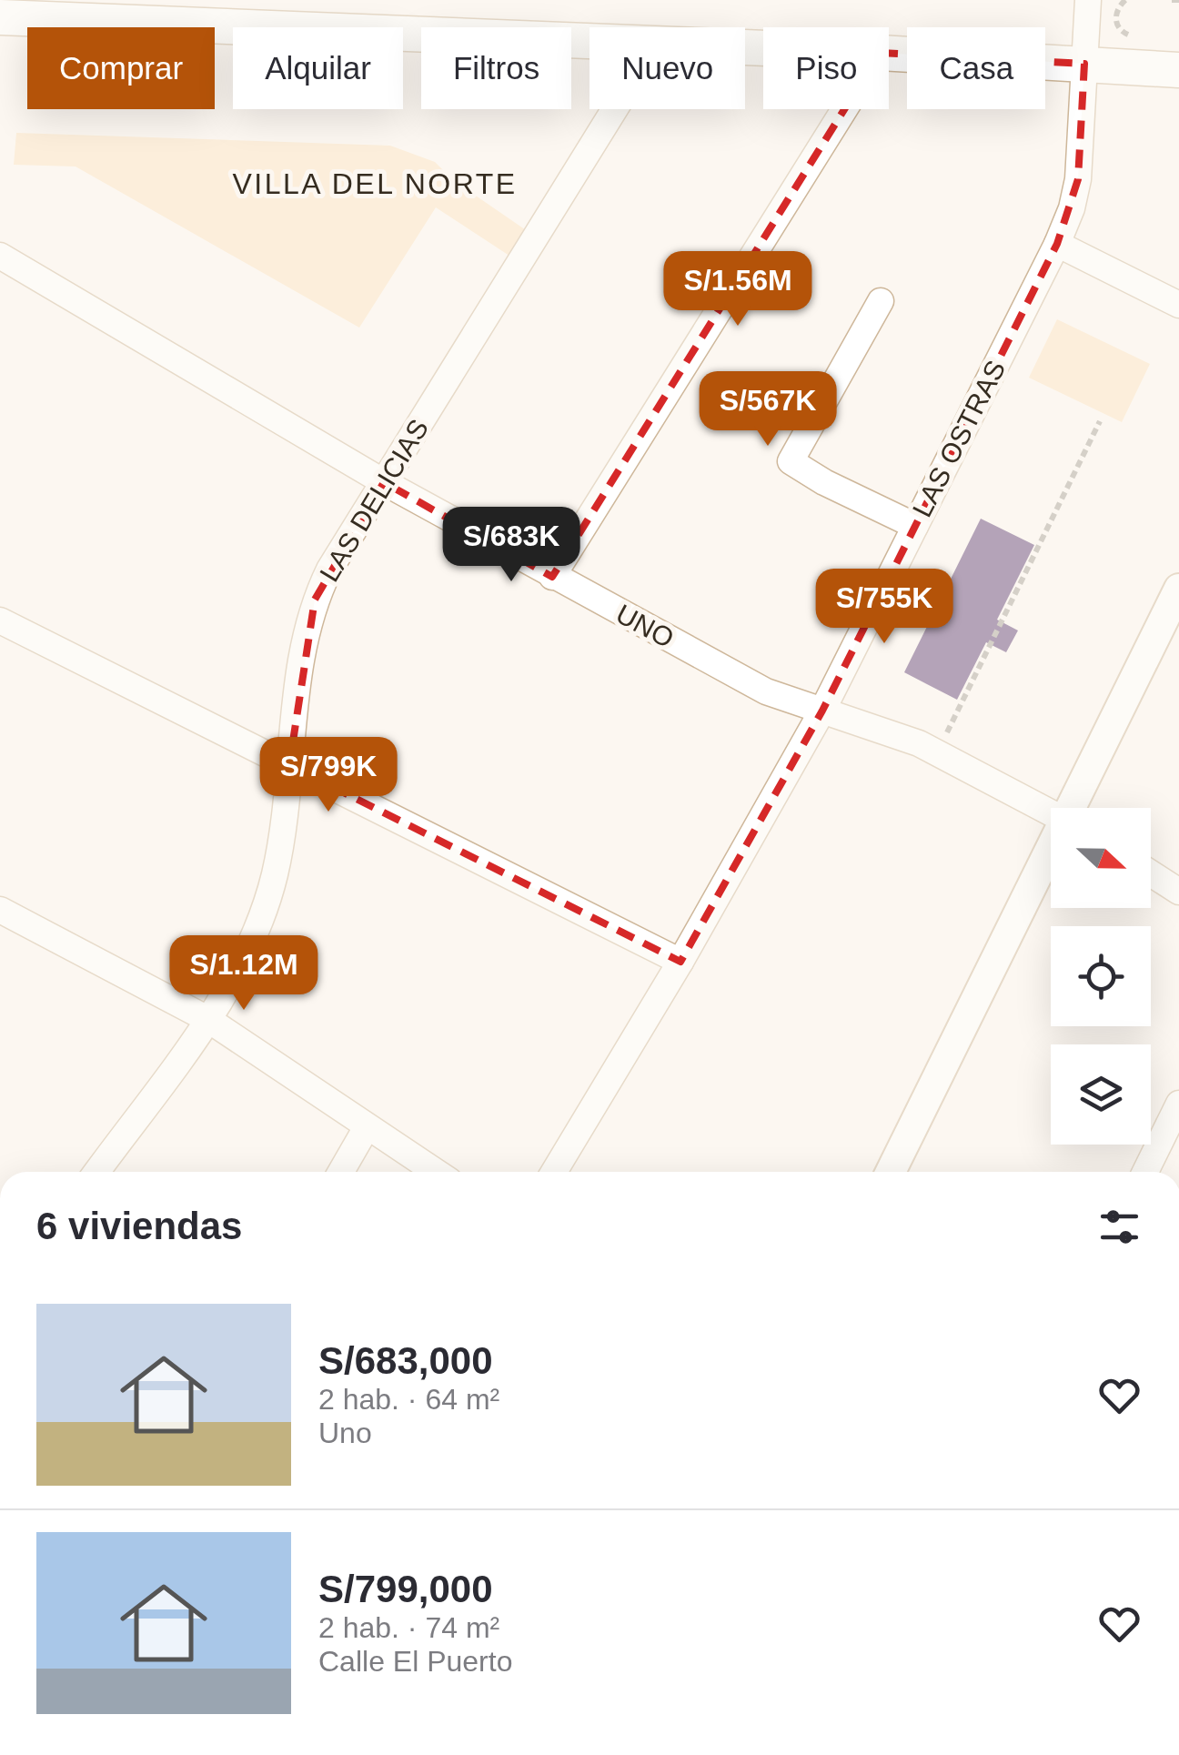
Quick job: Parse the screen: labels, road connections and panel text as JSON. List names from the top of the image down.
{
  "streets": {
    "street": ["LAS OSTRAS", "LAS DELICIAS", "UNO"]
  },
  "crossings": [
    ["LAS OSTRAS", "UNO"],
    ["LAS DELICIAS", "UNO"]
  ],
  "districts": ["VILLA DEL NORTE"],
  "north": "right",
  "page": {
    "chip": [
      "Comprar",
      "Alquilar",
      "Filtros",
      "Nuevo",
      "Piso",
      "Casa"
    ],
    "price": [
      "S/1.56M",
      "S/567K",
      "S/683K",
      "S/755K",
      "S/799K",
      "S/1.12M"
    ],
    "heading": "6 viviendas",
    "list": [
      {
        "name": "S/683,000",
        "note": "2 hab. · 64 m² · Uno"
      },
      {
        "name": "S/799,000",
        "note": "2 hab. · 74 m² · Calle El Puerto"
      }
    ]
  }
}
